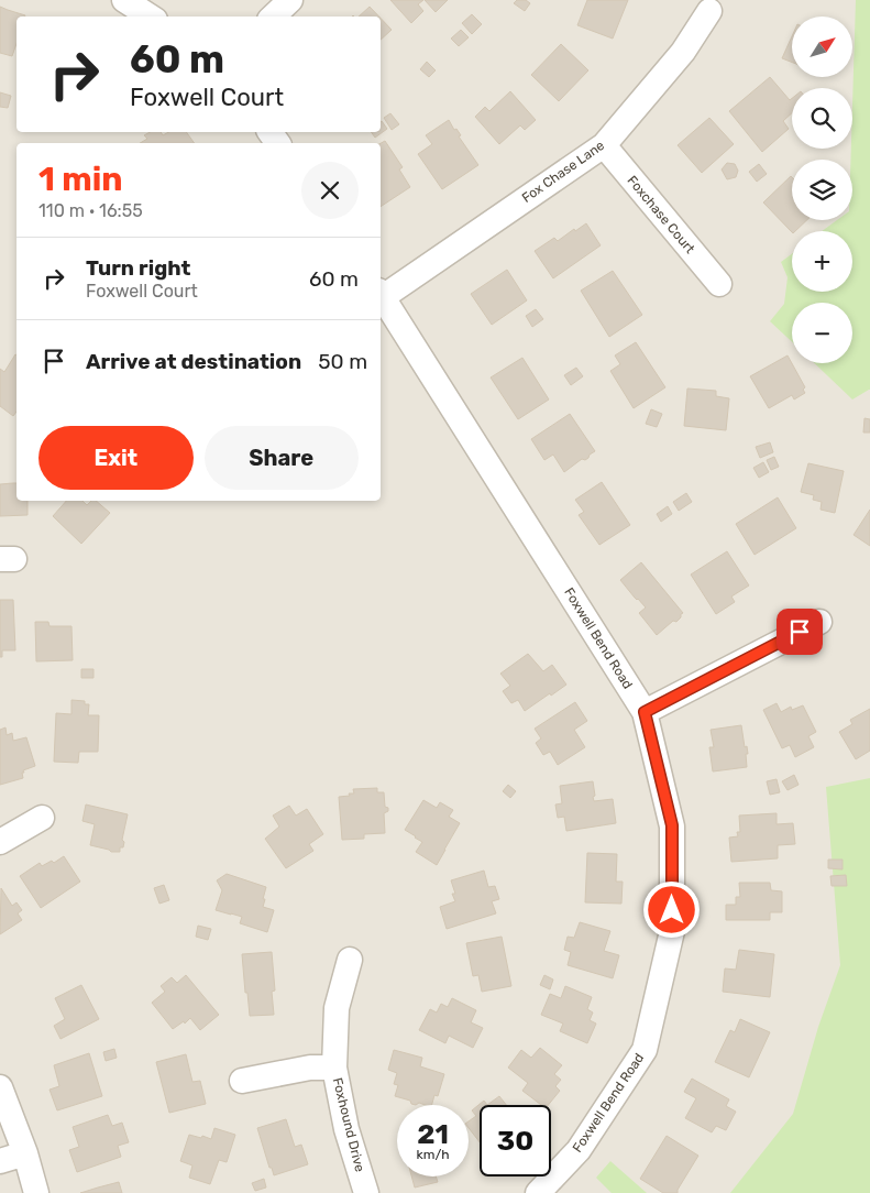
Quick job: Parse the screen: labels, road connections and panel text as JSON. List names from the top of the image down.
{
  "streets": {
    "street": [
      "Fox Chase Lane",
      "Foxchase Court",
      "Foxwell Bend Road",
      "Foxhound Drive"
    ]
  },
  "crossings": [
    ["Fox Chase Lane", "Foxchase Court"],
    ["Fox Chase Lane", "Foxwell Bend Road"]
  ],
  "north": "top right",
  "page": {
    "map_buttons": ["+", "−"],
    "turn": ["60 m", "Foxwell Court"],
    "heading": ["1 min", "110 m · 16:55"],
    "list": [
      {
        "name": "Turn right",
        "note": "Foxwell Court",
        "value": "60 m"
      },
      {
        "name": "Arrive at destination",
        "value": "50 m"
      }
    ],
    "buttons": ["Exit", "Share"],
    "speed": "21 km/h",
    "limit": "30"
  }
}
